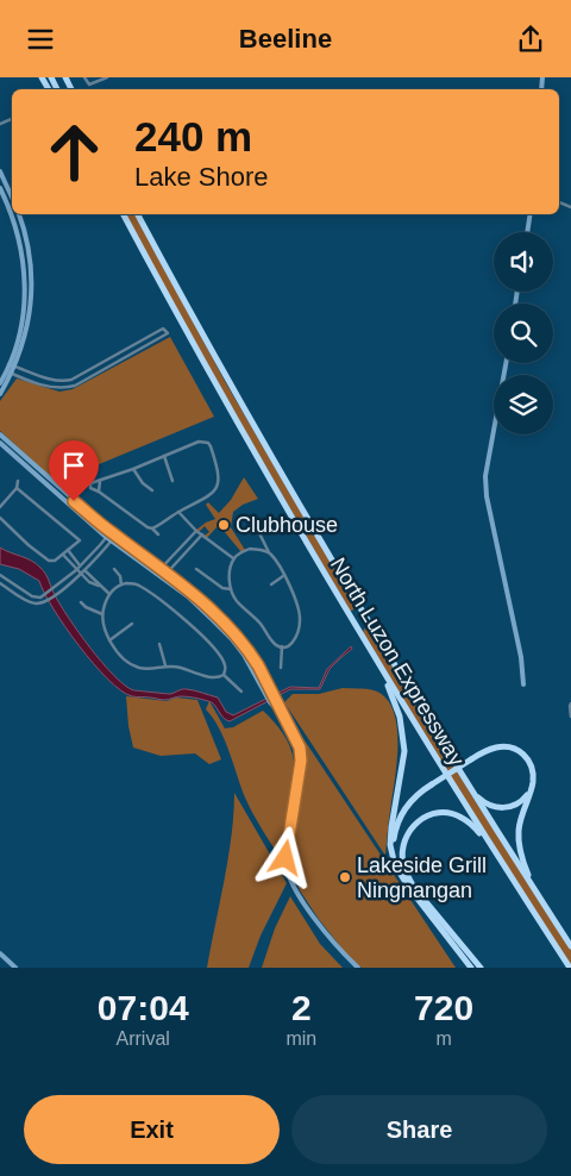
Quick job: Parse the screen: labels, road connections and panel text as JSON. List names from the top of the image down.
{
  "streets": {
    "highway": ["North Luzon Expressway"]
  },
  "places": ["Clubhouse", "Lakeside Grill Ningnangan"],
  "page": {
    "header": "Beeline",
    "turn": ["240 m", "Lake Shore"],
    "eta": [
      "07:04",
      "Arrival",
      "2",
      "min",
      "720",
      "m"
    ],
    "buttons": ["Exit", "Share"]
  }
}
